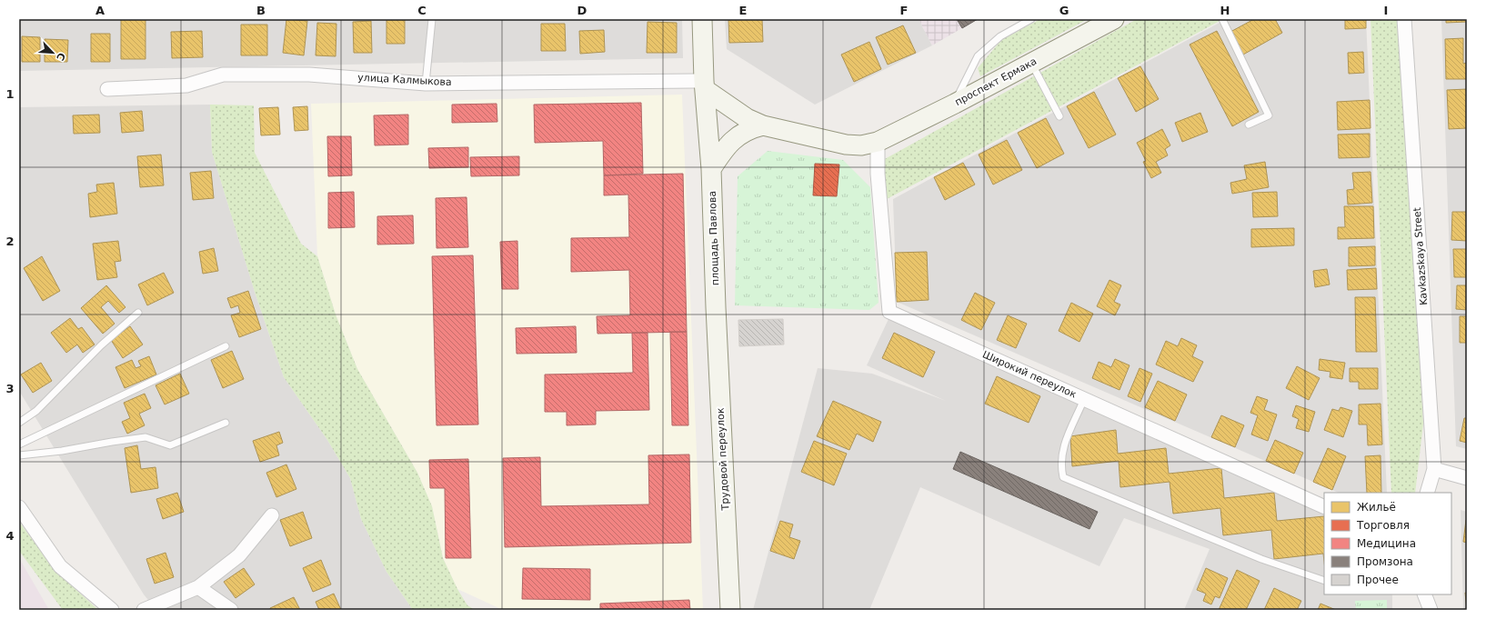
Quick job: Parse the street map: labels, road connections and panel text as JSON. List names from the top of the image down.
{
  "streets": {
    "street": [
      "улица Калмыкова",
      "проспект Ермака",
      "площадь Павлова",
      "Kavkazskaya Street",
      "Широкий переулок",
      "Трудовой переулок"
    ]
  },
  "crossings": [
    ["улица Калмыкова", "площадь Павлова"],
    ["проспект Ермака", "Широкий переулок"],
    ["площадь Павлова", "Трудовой переулок"]
  ],
  "legend": [
    "Жильё",
    "Торговля",
    "Медицина",
    "Промзона",
    "Прочее"
  ],
  "north": "bottom right",
  "grid": {
    "columns": [
      "A",
      "B",
      "C",
      "D",
      "E",
      "F",
      "G",
      "H",
      "I"
    ],
    "rows": [
      "1",
      "2",
      "3",
      "4"
    ]
  }
}
